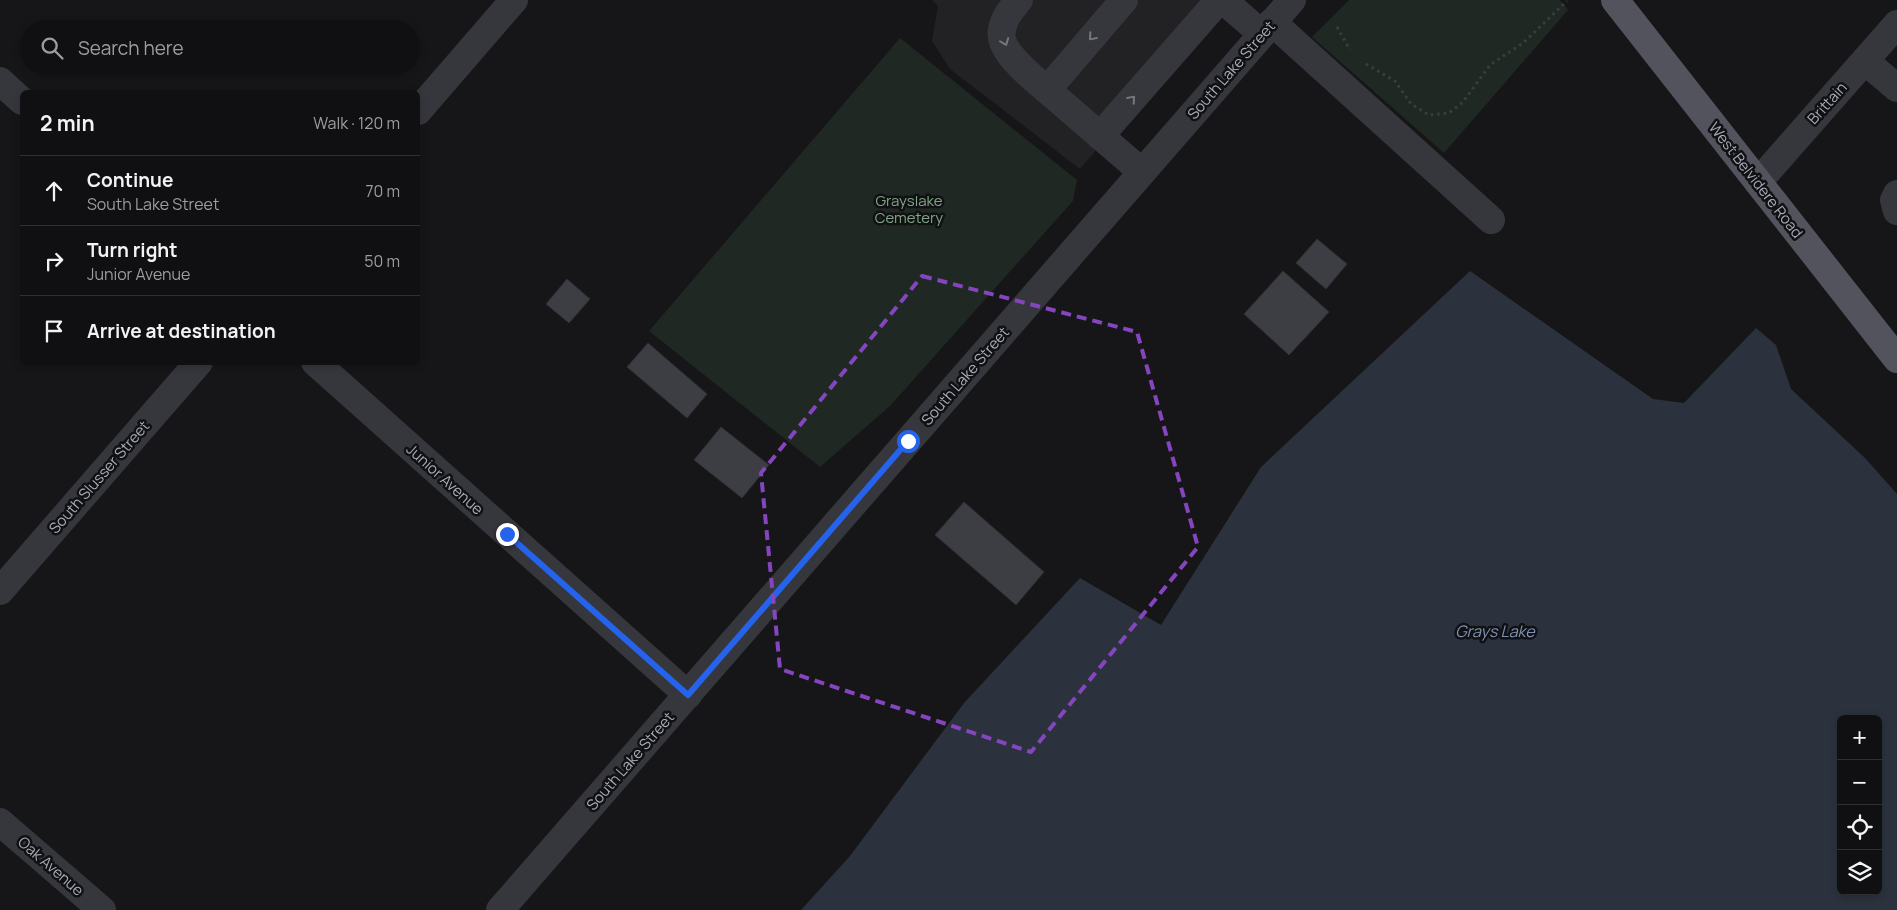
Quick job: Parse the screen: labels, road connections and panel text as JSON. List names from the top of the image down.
{
  "streets": {
    "main road": ["West Belvidere Road"],
    "street": [
      "South Lake Street",
      "Brittain",
      "South Slusser Street",
      "Junior Avenue",
      "Oak Avenue"
    ]
  },
  "crossings": [
    ["South Lake Street", "Junior Avenue"],
    ["Brittain", "West Belvidere Road"]
  ],
  "water": ["Grays Lake"],
  "parks": ["Grayslake Cemetery"],
  "page": {
    "search": "Search here",
    "heading": ["2 min", "Walk · 120 m"],
    "list": [
      ["Continue", "South Lake Street", "70 m"],
      ["Turn right", "Junior Avenue", "50 m"],
      "Arrive at destination"
    ],
    "map_buttons": ["+", "−"]
  }
}
